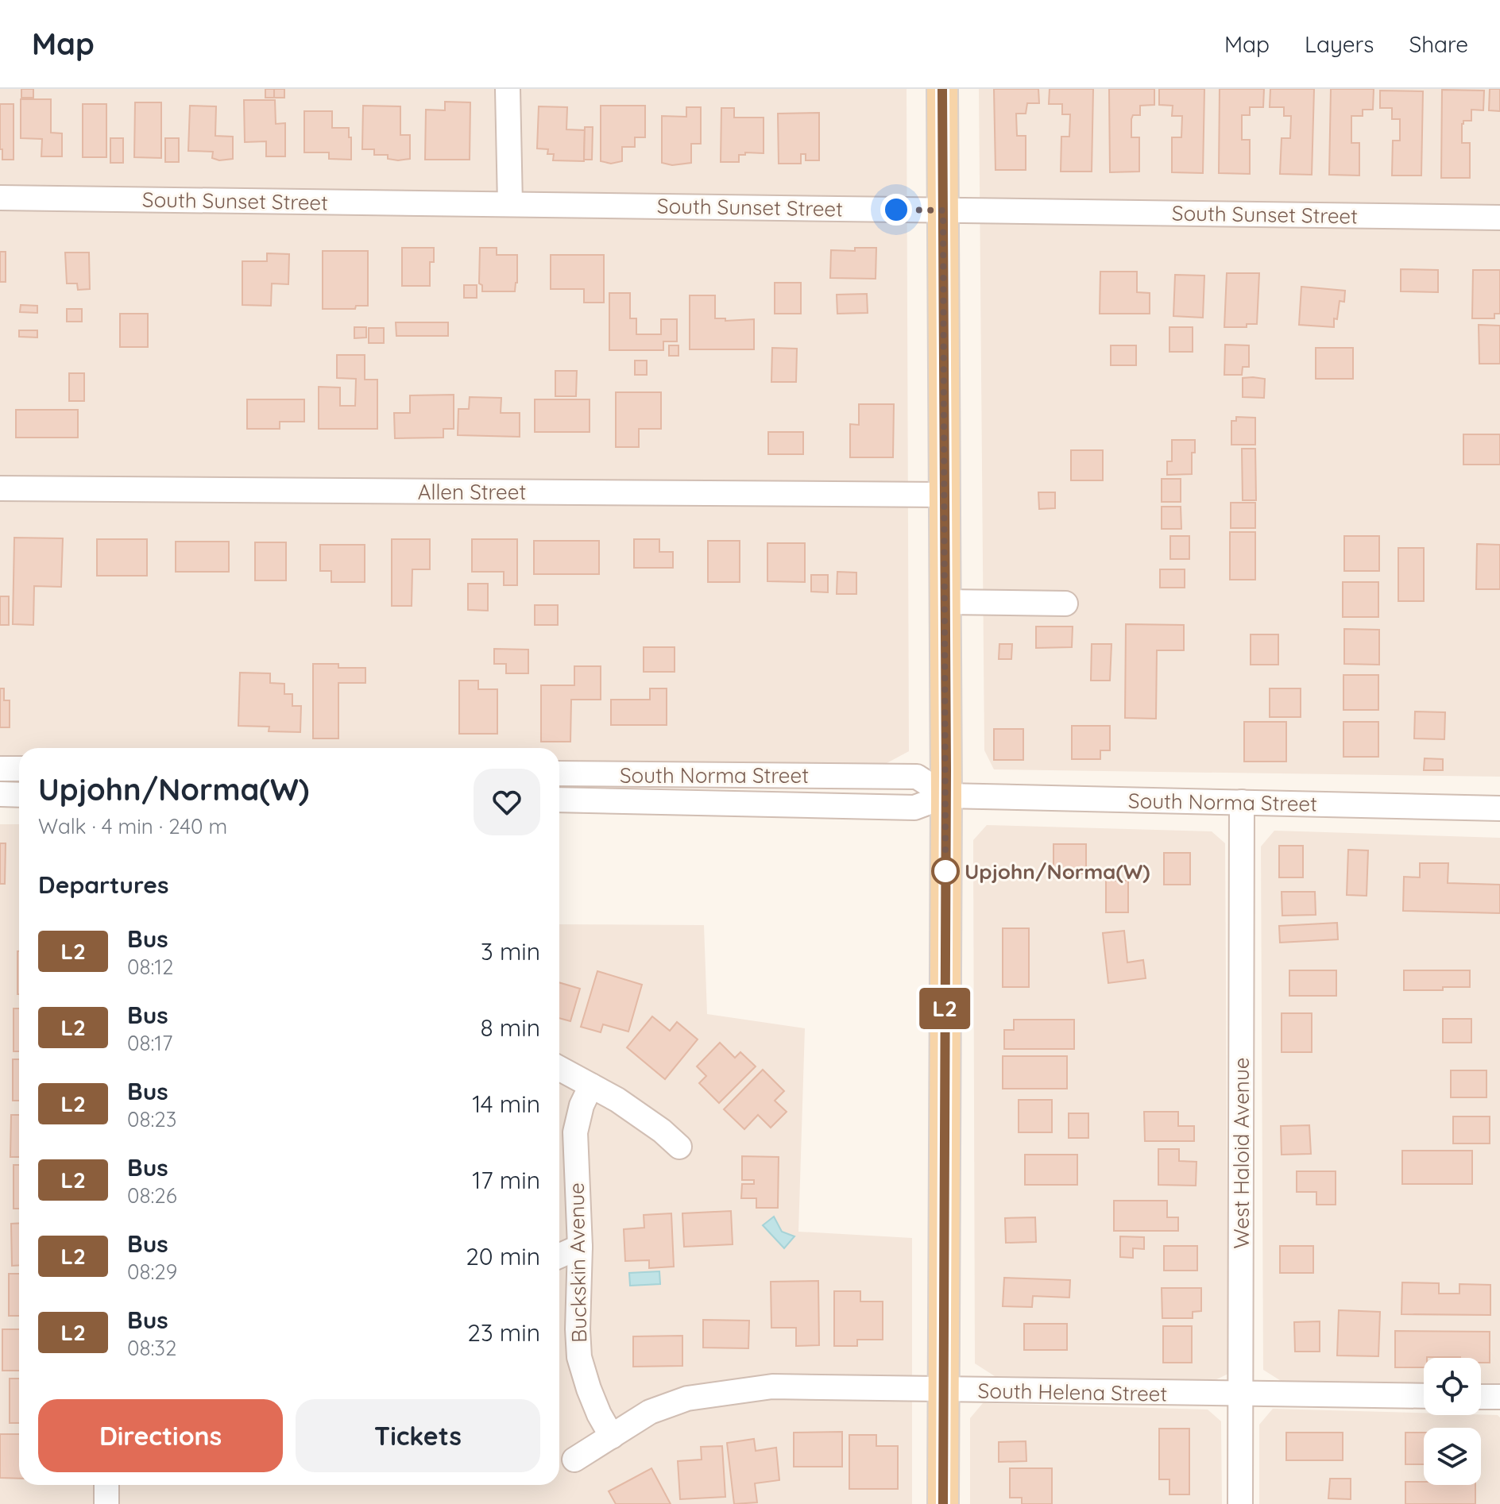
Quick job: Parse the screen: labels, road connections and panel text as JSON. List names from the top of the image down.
{
  "streets": {
    "street": [
      "South Sunset Street",
      "Allen Street",
      "South Norma Street",
      "West Haloid Avenue",
      "Buckskin Avenue",
      "South Helena Street"
    ]
  },
  "crossings": [
    ["South Norma Street", "West Haloid Avenue"],
    ["West Haloid Avenue", "South Helena Street"],
    ["Buckskin Avenue", "South Helena Street"]
  ],
  "places": ["Upjohn/Norma(W)"],
  "lines": ["bus line L2"],
  "page": {
    "header": "Map",
    "nav": ["Map", "Layers", "Share"],
    "on_map": "L2",
    "heading": [
      ["Upjohn/Norma(W)", "Walk · 4 min · 240 m"],
      "Departures"
    ],
    "list": [
      {
        "mark": "L2",
        "name": "Bus",
        "note": "08:12",
        "value": "3 min"
      },
      {
        "mark": "L2",
        "name": "Bus",
        "note": "08:17",
        "value": "8 min"
      },
      {
        "mark": "L2",
        "name": "Bus",
        "note": "08:23",
        "value": "14 min"
      },
      {
        "mark": "L2",
        "name": "Bus",
        "note": "08:26",
        "value": "17 min"
      },
      {
        "mark": "L2",
        "name": "Bus",
        "note": "08:29",
        "value": "20 min"
      },
      {
        "mark": "L2",
        "name": "Bus",
        "note": "08:32",
        "value": "23 min"
      }
    ],
    "buttons": ["Directions", "Tickets"]
  }
}
